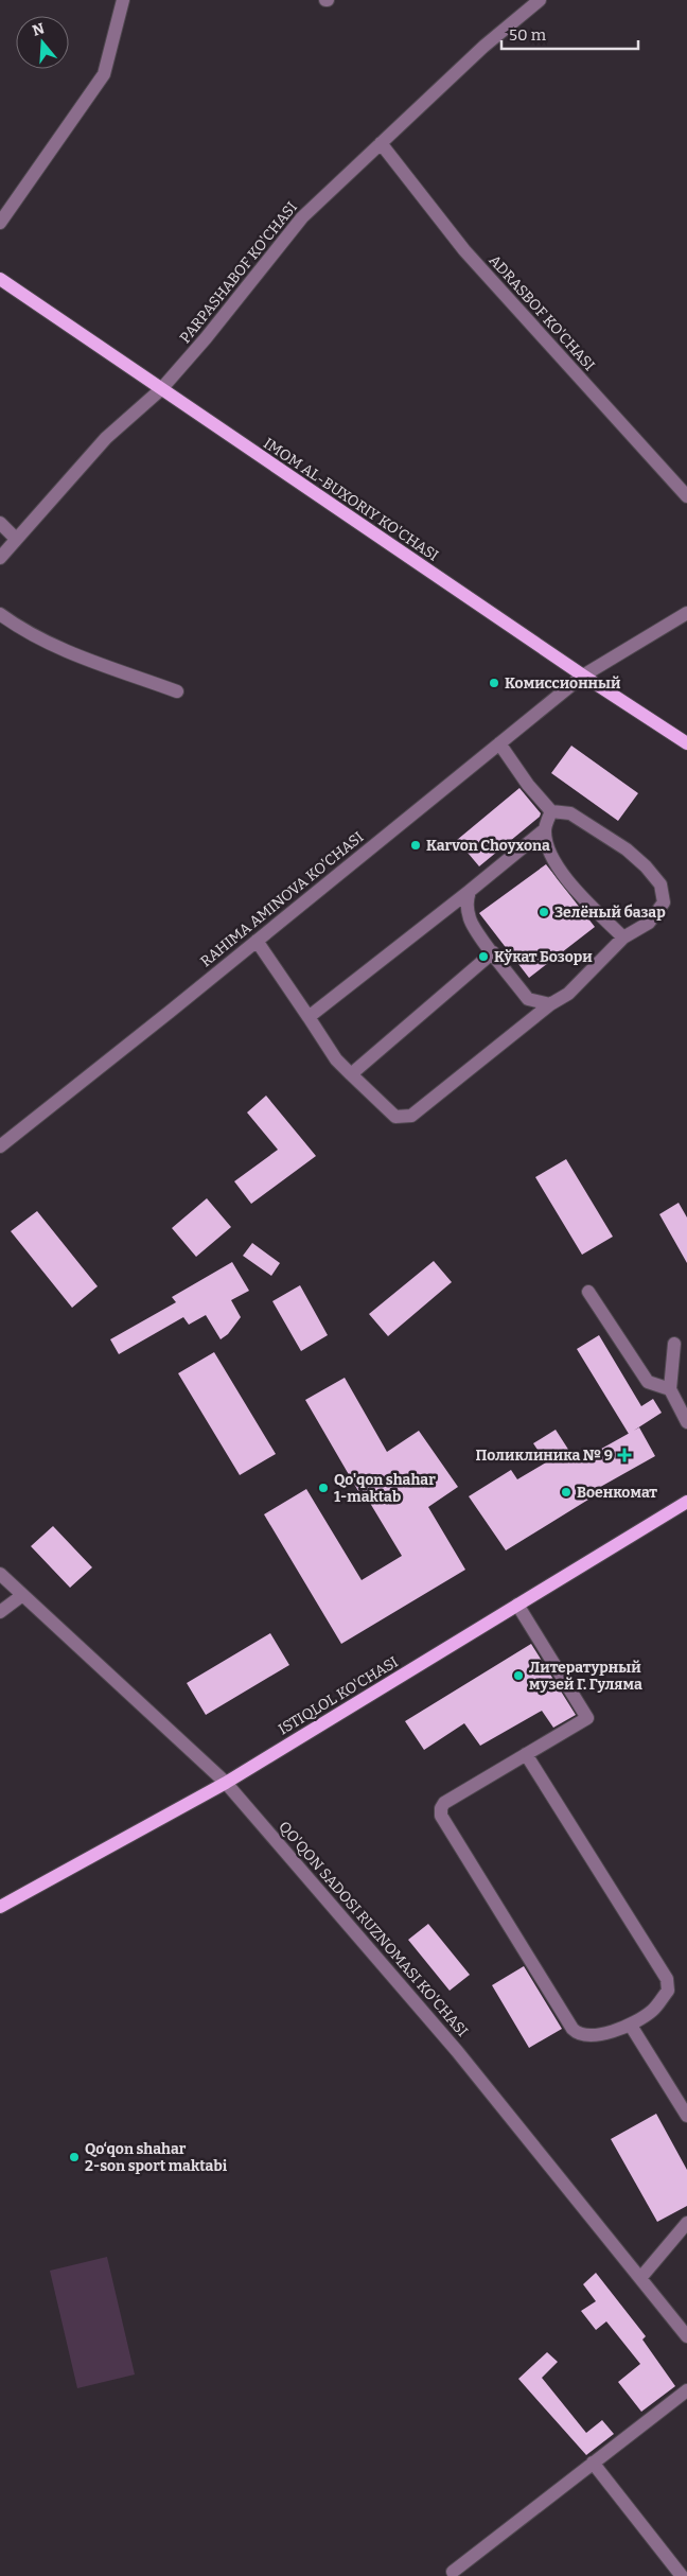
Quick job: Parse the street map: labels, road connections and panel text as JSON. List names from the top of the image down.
{
  "streets": {
    "main road": ["IMOM AL-BUXORIY KO'CHASI", "ISTIQLOL KO'CHASI"],
    "street": [
      "PARPASHABOF KO'CHASI",
      "ADRASBOF KO'CHASI",
      "RAHIMA AMINOVA KO'CHASI",
      "QO'QON SADOSI RUZNOMASI KO'CHASI"
    ]
  },
  "crossings": [
    ["PARPASHABOF KO'CHASI", "ADRASBOF KO'CHASI"],
    ["PARPASHABOF KO'CHASI", "IMOM AL-BUXORIY KO'CHASI"],
    ["IMOM AL-BUXORIY KO'CHASI", "RAHIMA AMINOVA KO'CHASI"],
    ["ISTIQLOL KO'CHASI", "QO'QON SADOSI RUZNOMASI KO'CHASI"]
  ],
  "places": {
    "other": [
      "Комиссионный",
      "Karvon Choyxona",
      "Зелёный базар",
      "Кўкат Бозори",
      "Qo'qon shahar 1-maktab",
      "Военкомат",
      "Литературный музей Г. Гуляма",
      "Qo‘qon shahar 2-son sport maktabi"
    ],
    "health": ["Поликлиника № 9"]
  },
  "scale_bar": "50 m",
  "north": "top"
}
